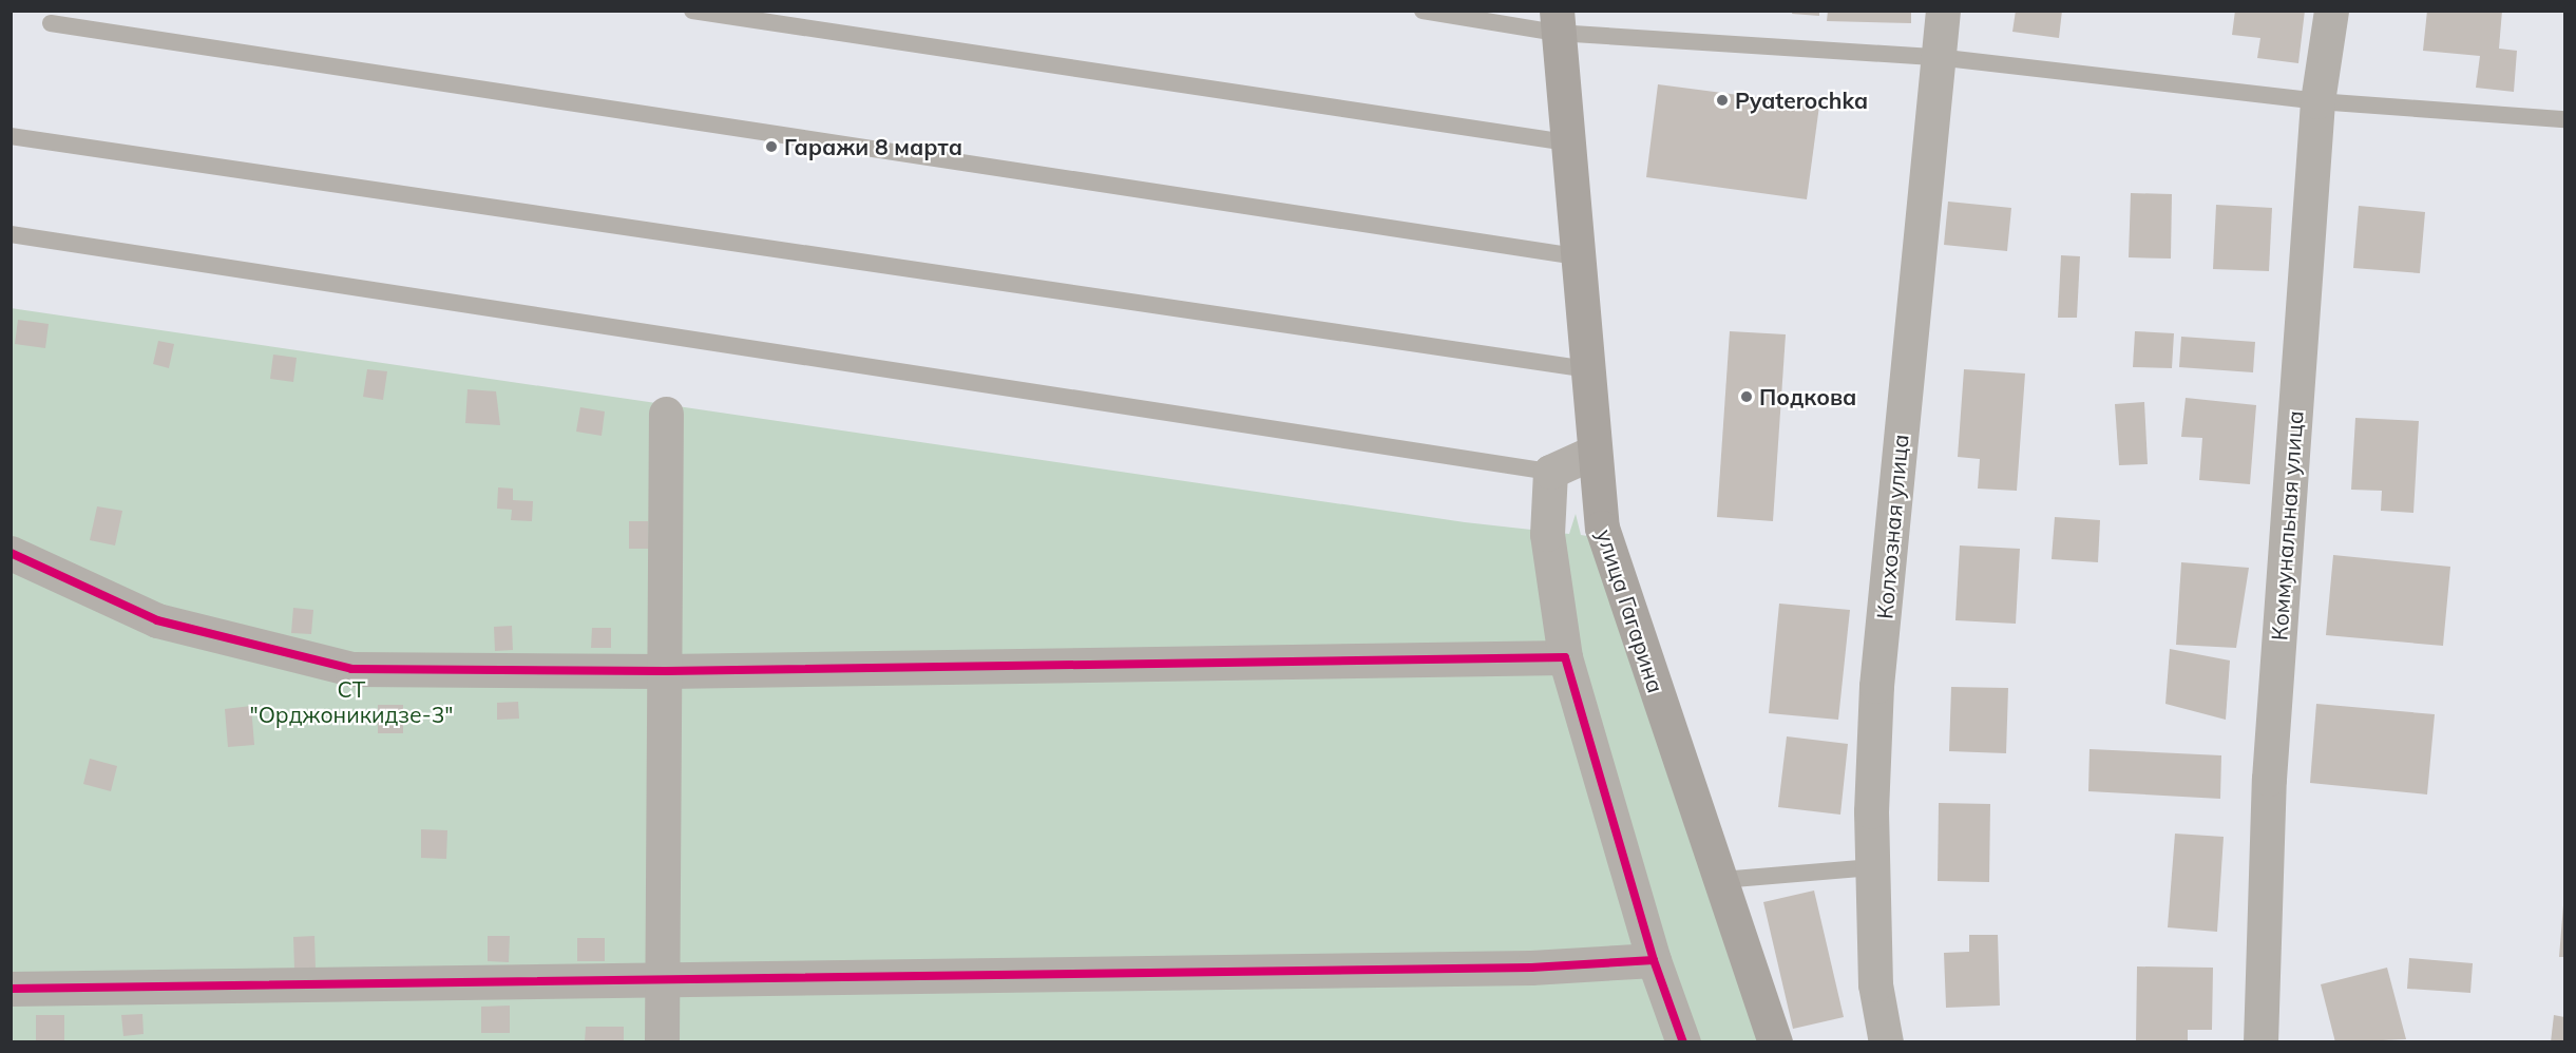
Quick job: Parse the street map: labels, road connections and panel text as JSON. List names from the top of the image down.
{
  "streets": {
    "main road": ["улица Гагарина"],
    "street": ["Коммунальная улица", "Колхозная улица"]
  },
  "parks": ["СТ \"Орджоникидзе-3\""],
  "places": ["Pyaterochka", "Гаражи 8 марта", "Подкова"]
}
